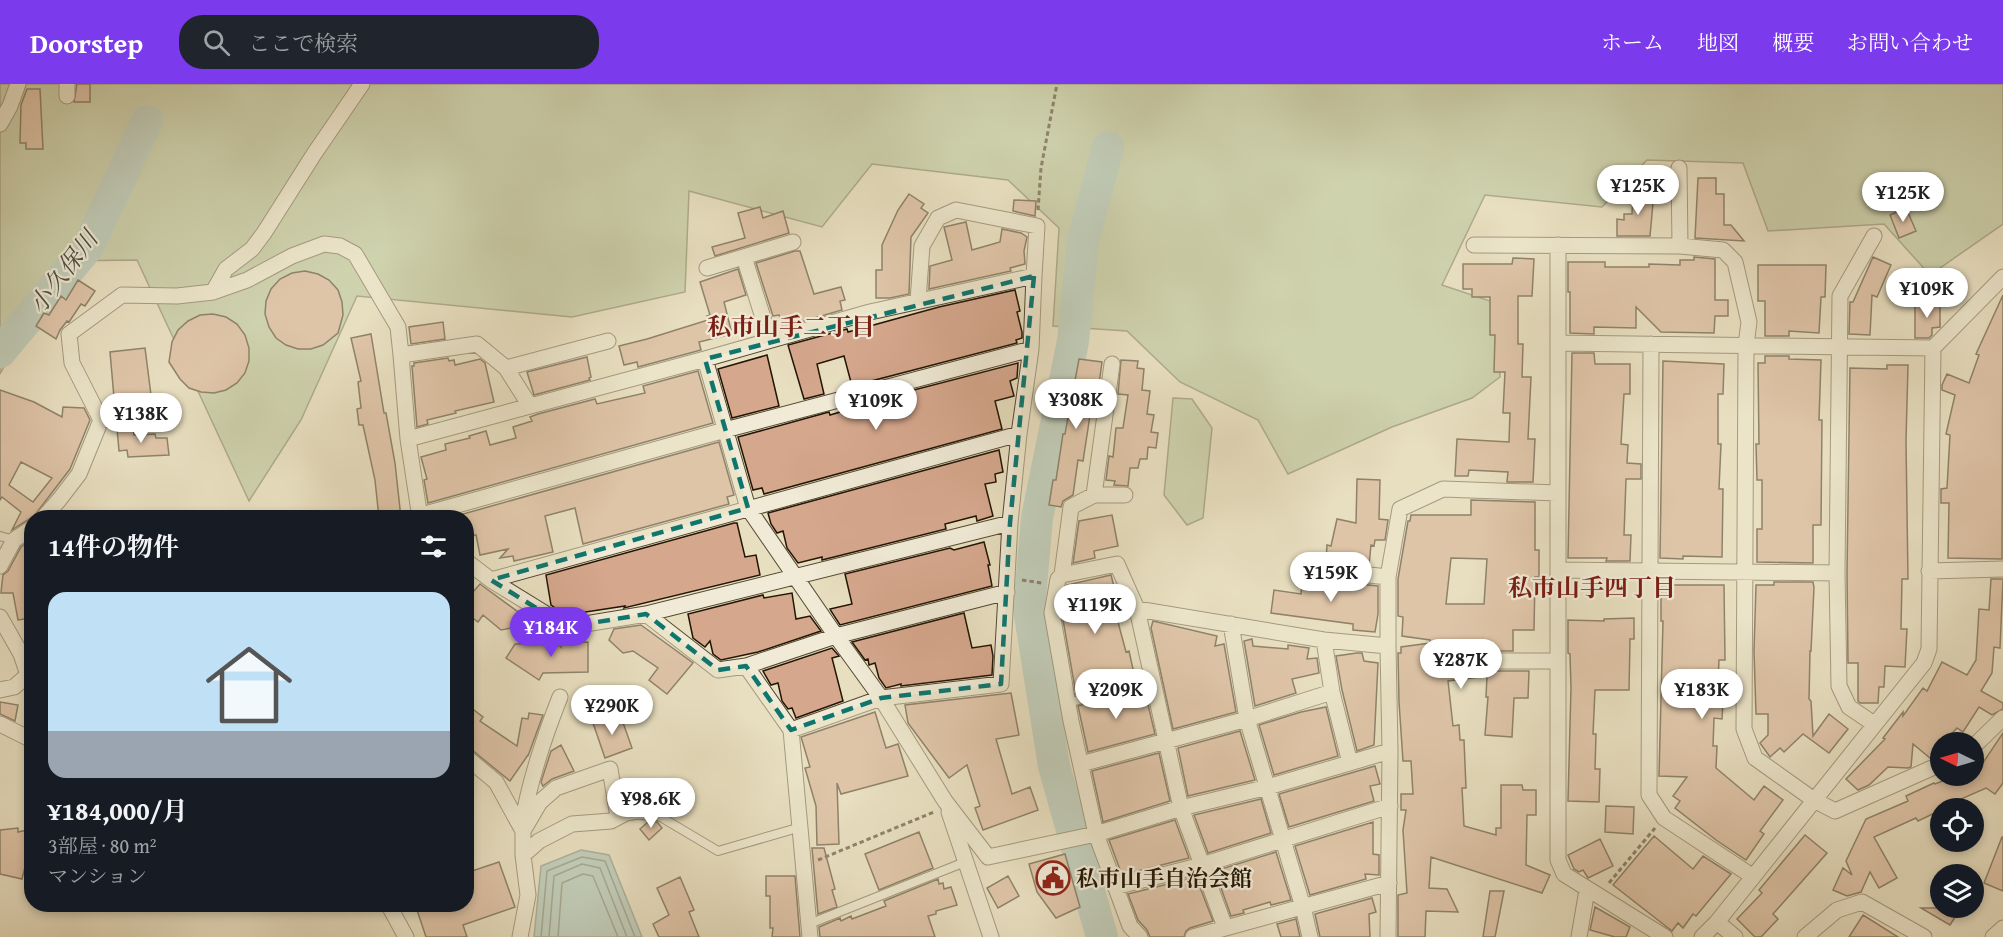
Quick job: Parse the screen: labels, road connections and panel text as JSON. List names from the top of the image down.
{
  "districts": ["私市山手二丁目", "私市山手四丁目"],
  "water": ["小久保川"],
  "places": {
    "public building": ["私市山手自治会館"]
  },
  "north": "left",
  "page": {
    "header": "Doorstep",
    "search": "ここで検索",
    "nav": [
      "ホーム",
      "地図",
      "概要",
      "お問い合わせ"
    ],
    "price": [
      "¥125K",
      "¥125K",
      "¥109K",
      "¥308K",
      "¥109K",
      "¥138K",
      "¥159K",
      "¥119K",
      "¥184K",
      "¥287K",
      "¥209K",
      "¥183K",
      "¥290K",
      "¥98.6K"
    ],
    "heading": "14件の物件",
    "list": [
      {
        "name": "¥184,000/月",
        "note": "3部屋 · 80 m² · マンション"
      }
    ]
  }
}
